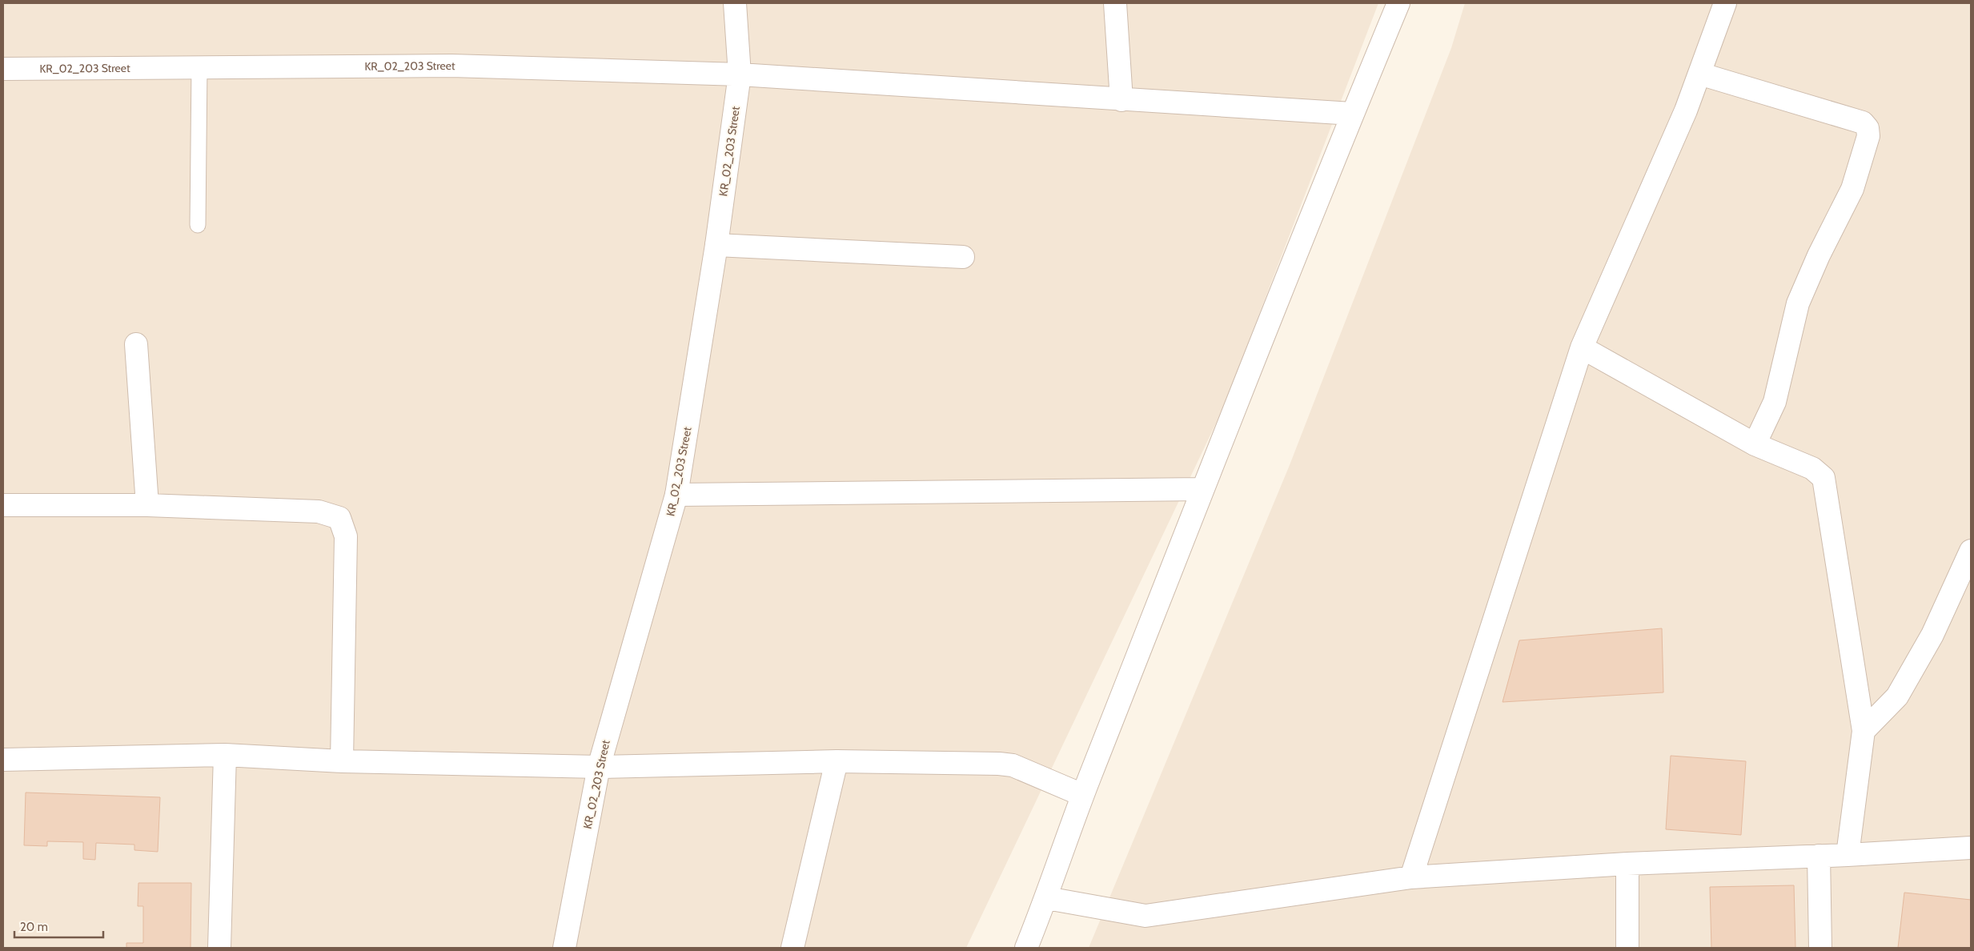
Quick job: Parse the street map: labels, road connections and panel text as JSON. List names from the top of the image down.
{
  "streets": {
    "street": ["KR_02_203 Street"]
  },
  "scale_bar": "20 m"
}
